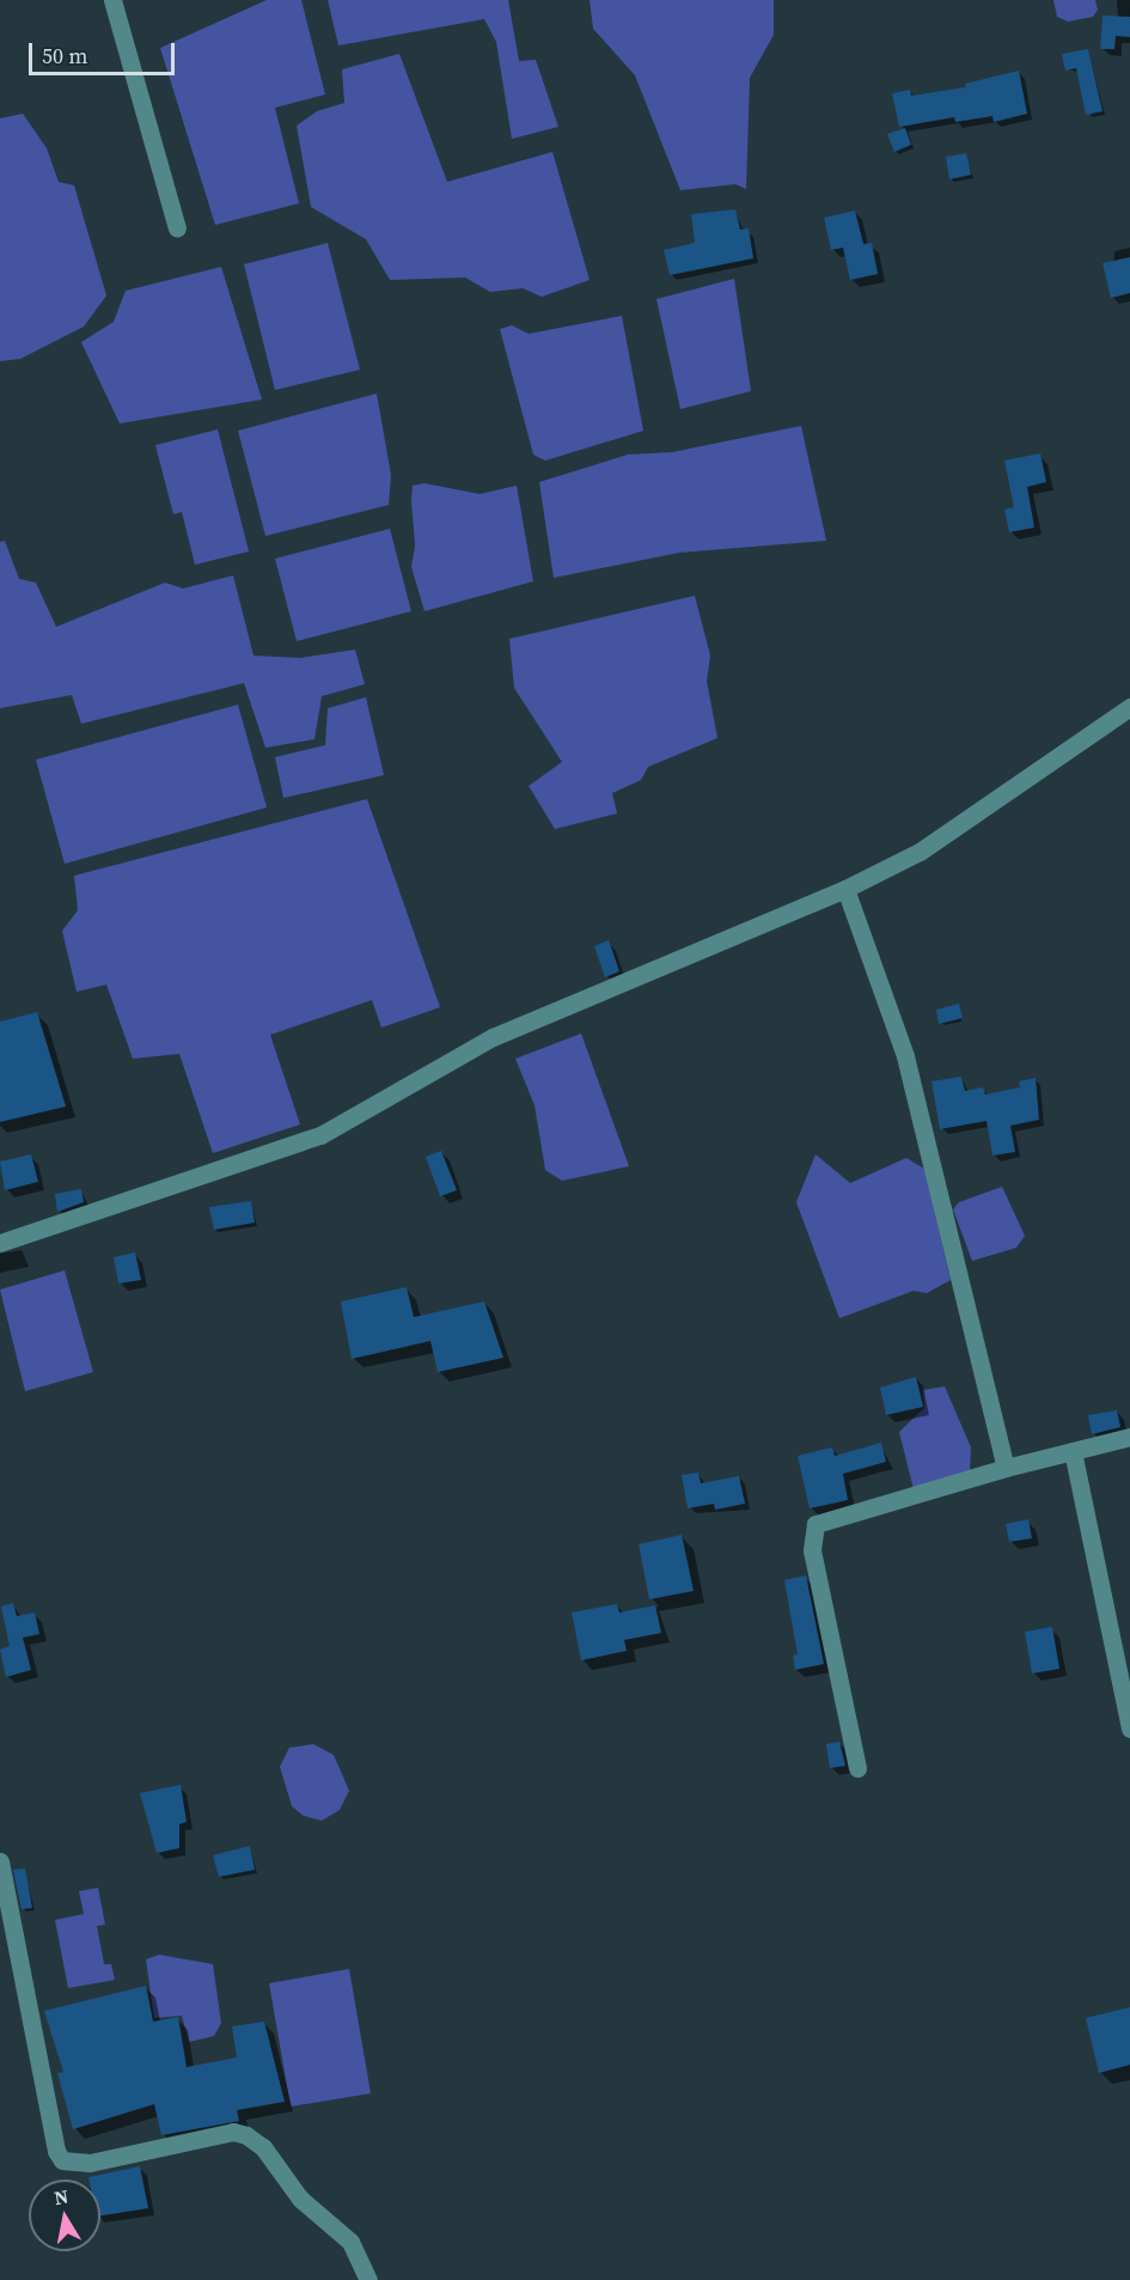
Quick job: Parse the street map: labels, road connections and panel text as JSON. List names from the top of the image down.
{
  "scale_bar": "50 m",
  "north": "top"
}
